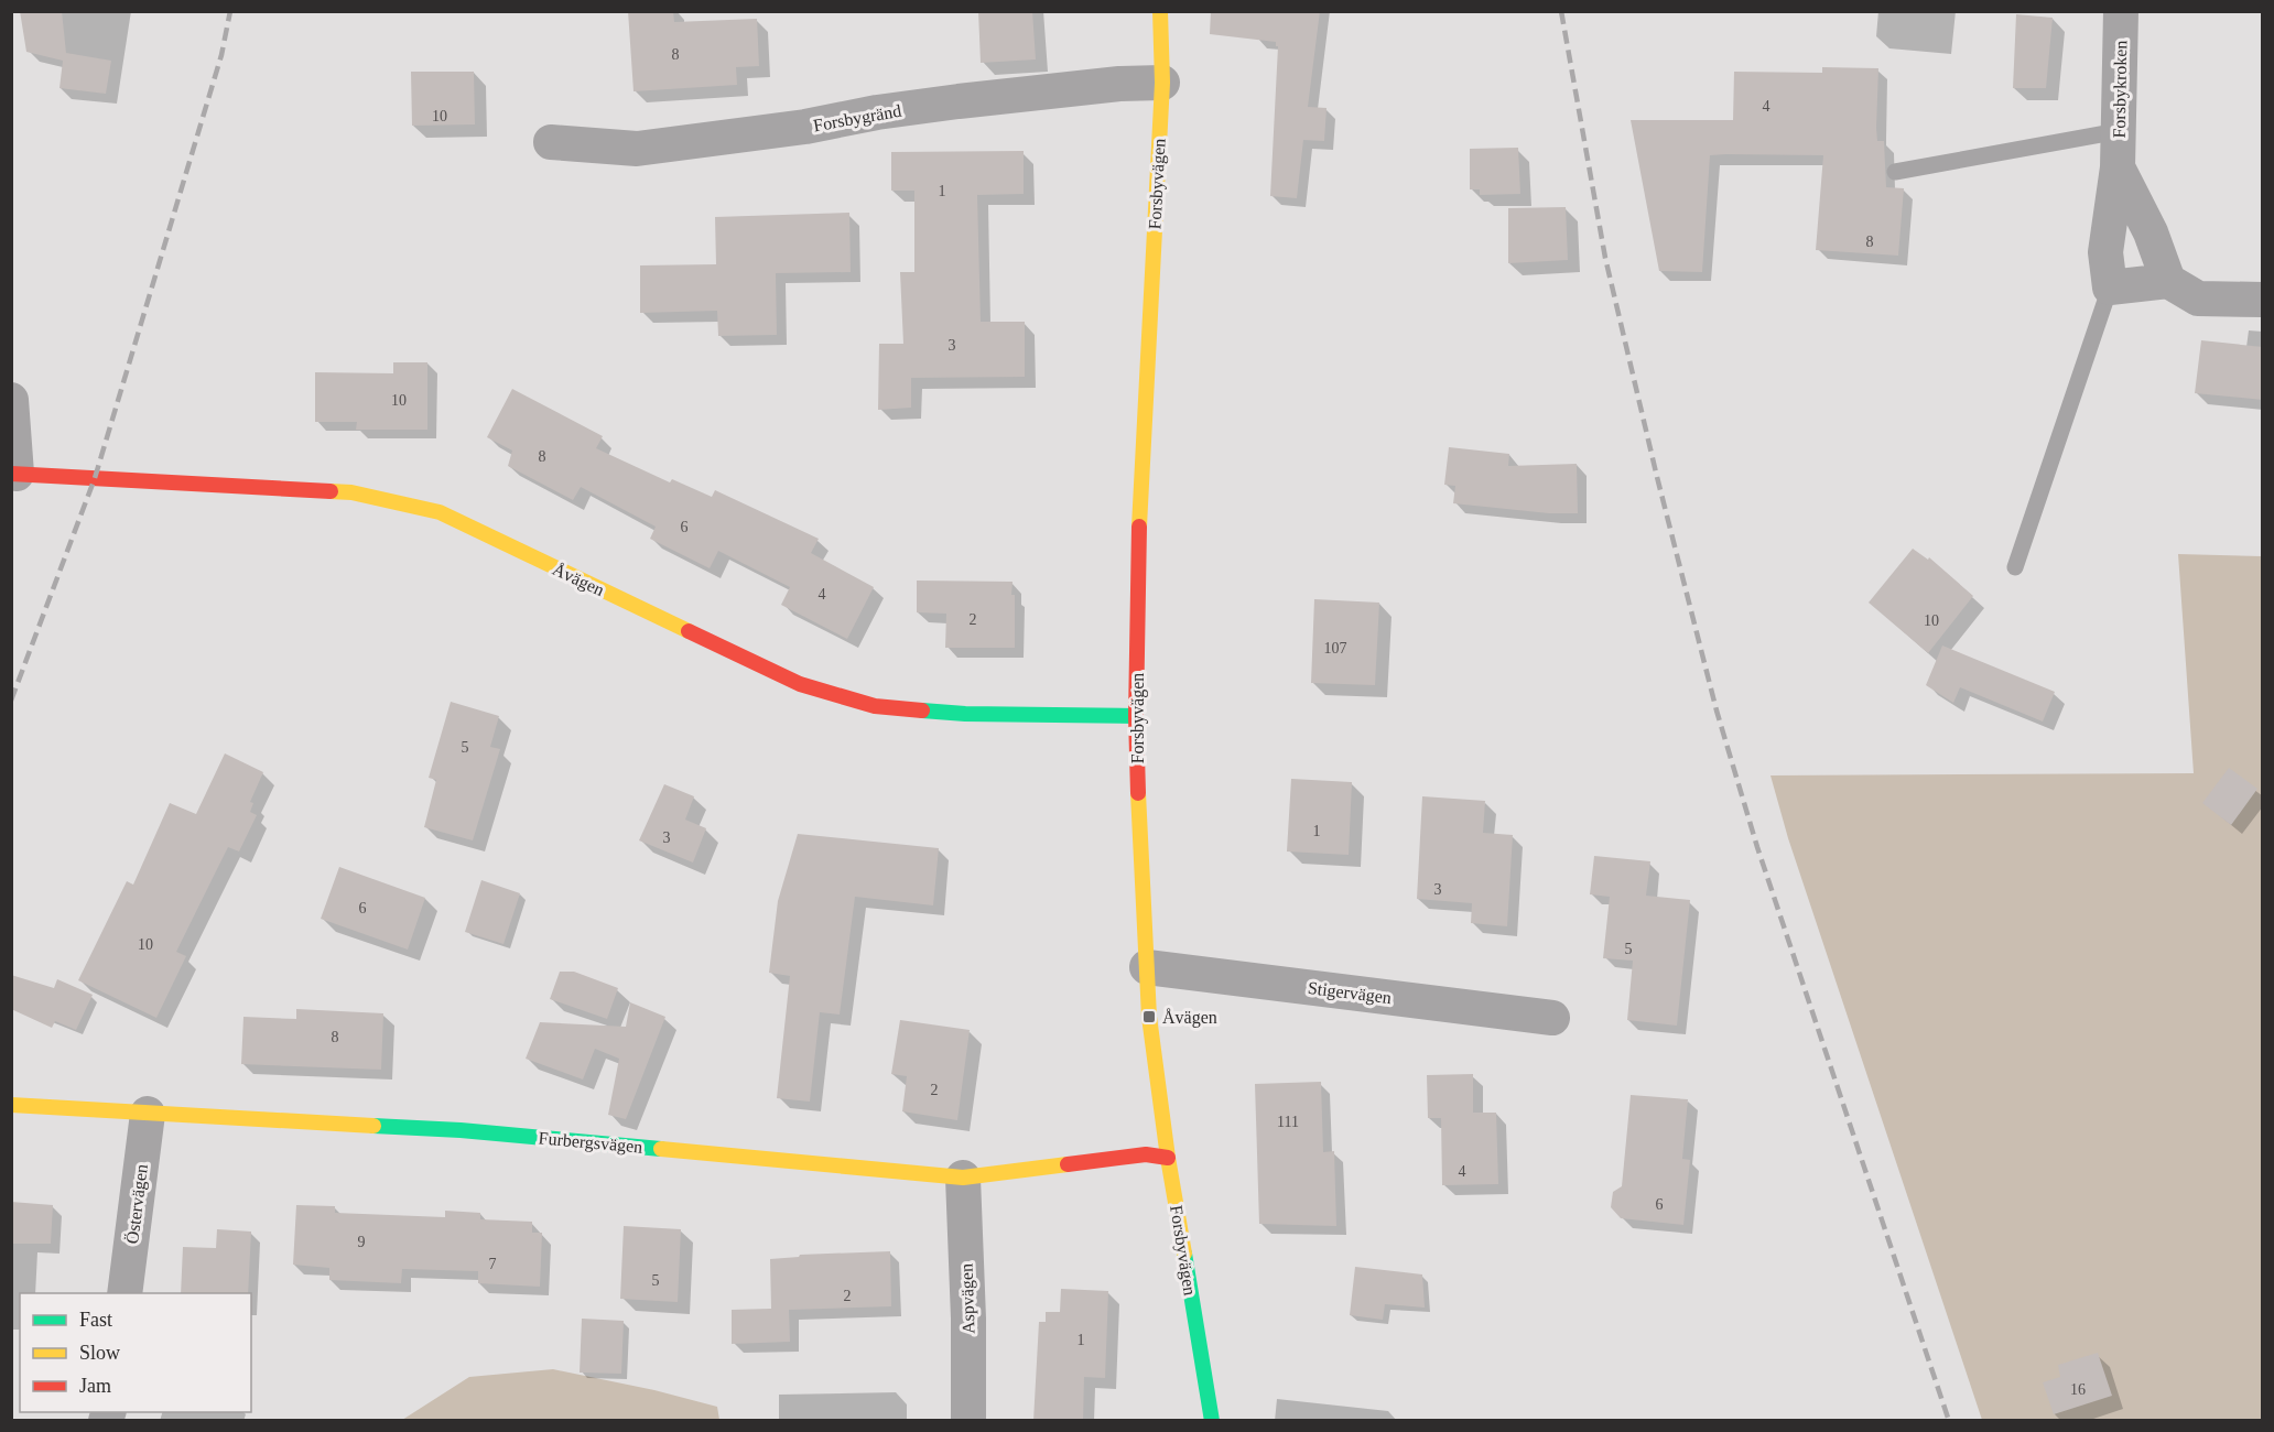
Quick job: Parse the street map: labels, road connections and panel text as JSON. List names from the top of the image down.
{
  "streets": {
    "street": [
      "Forsbykroken",
      "Forsbygränd",
      "Forsbyvägen",
      "Åvägen",
      "Stigervägen",
      "Furbergsvägen",
      "Östervägen",
      "Aspvägen"
    ]
  },
  "crossings": [
    ["Forsbygränd", "Forsbyvägen"],
    ["Forsbyvägen", "Åvägen"],
    ["Forsbyvägen", "Stigervägen"],
    ["Forsbyvägen", "Furbergsvägen"],
    ["Furbergsvägen", "Östervägen"],
    ["Furbergsvägen", "Aspvägen"]
  ],
  "places": {
    "transit": ["Åvägen"]
  },
  "house_numbers": [
    "8",
    "4",
    "10",
    "1",
    "8",
    "3",
    "10",
    "8",
    "6",
    "4",
    "2",
    "10",
    "107",
    "5",
    "1",
    "3",
    "3",
    "6",
    "10",
    "5",
    "8",
    "2",
    "111",
    "4",
    "6",
    "9",
    "7",
    "5",
    "2",
    "1",
    "16"
  ],
  "legend": ["Fast", "Slow", "Jam"]
}
